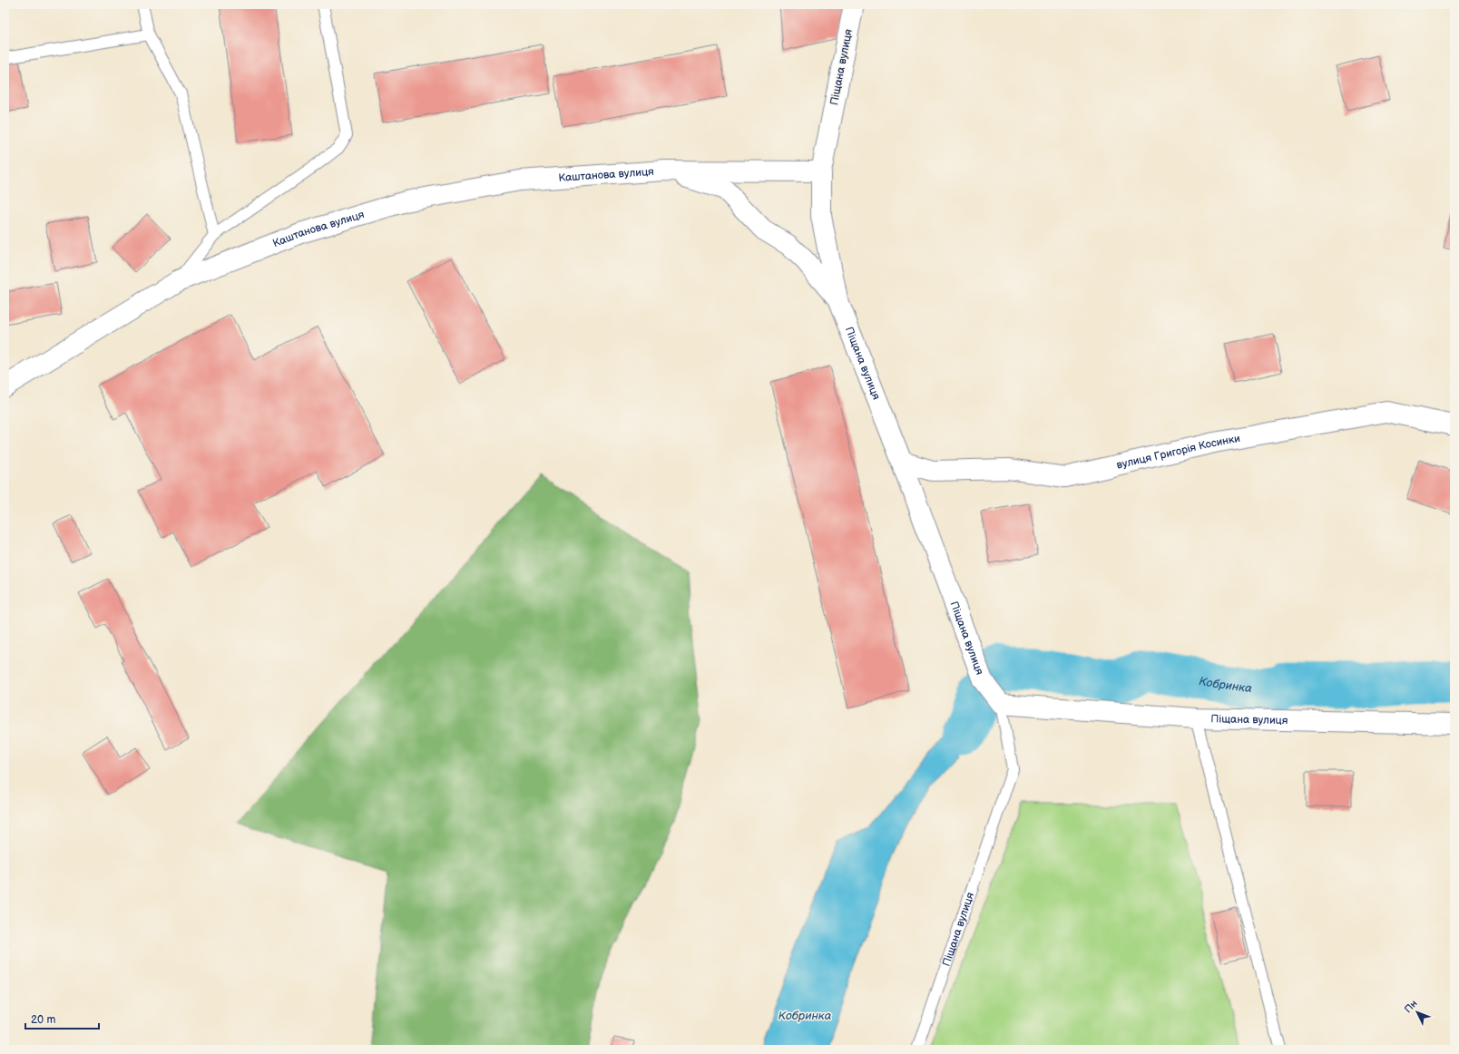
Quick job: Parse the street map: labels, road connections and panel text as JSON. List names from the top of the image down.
{
  "streets": {
    "street": ["Піщана вулиця", "Каштанова вулиця", "вулиця Григорія Косинки"]
  },
  "crossings": [
    ["Піщана вулиця", "Каштанова вулиця"],
    ["Піщана вулиця", "вулиця Григорія Косинки"]
  ],
  "water": ["Кобринка"],
  "scale_bar": "20 m",
  "north": "top left"
}
